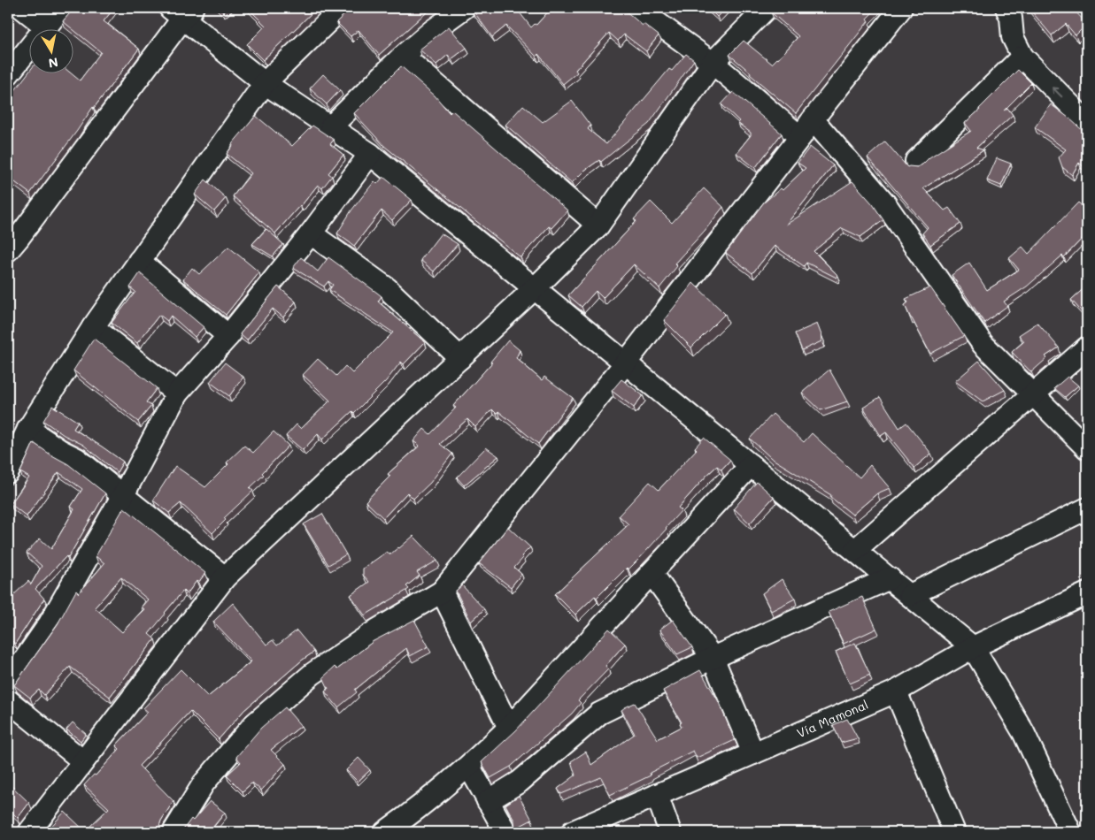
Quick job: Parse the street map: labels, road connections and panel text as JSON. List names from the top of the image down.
{
  "streets": {
    "street": ["Vía Mamonal"]
  },
  "north": "bottom"
}
